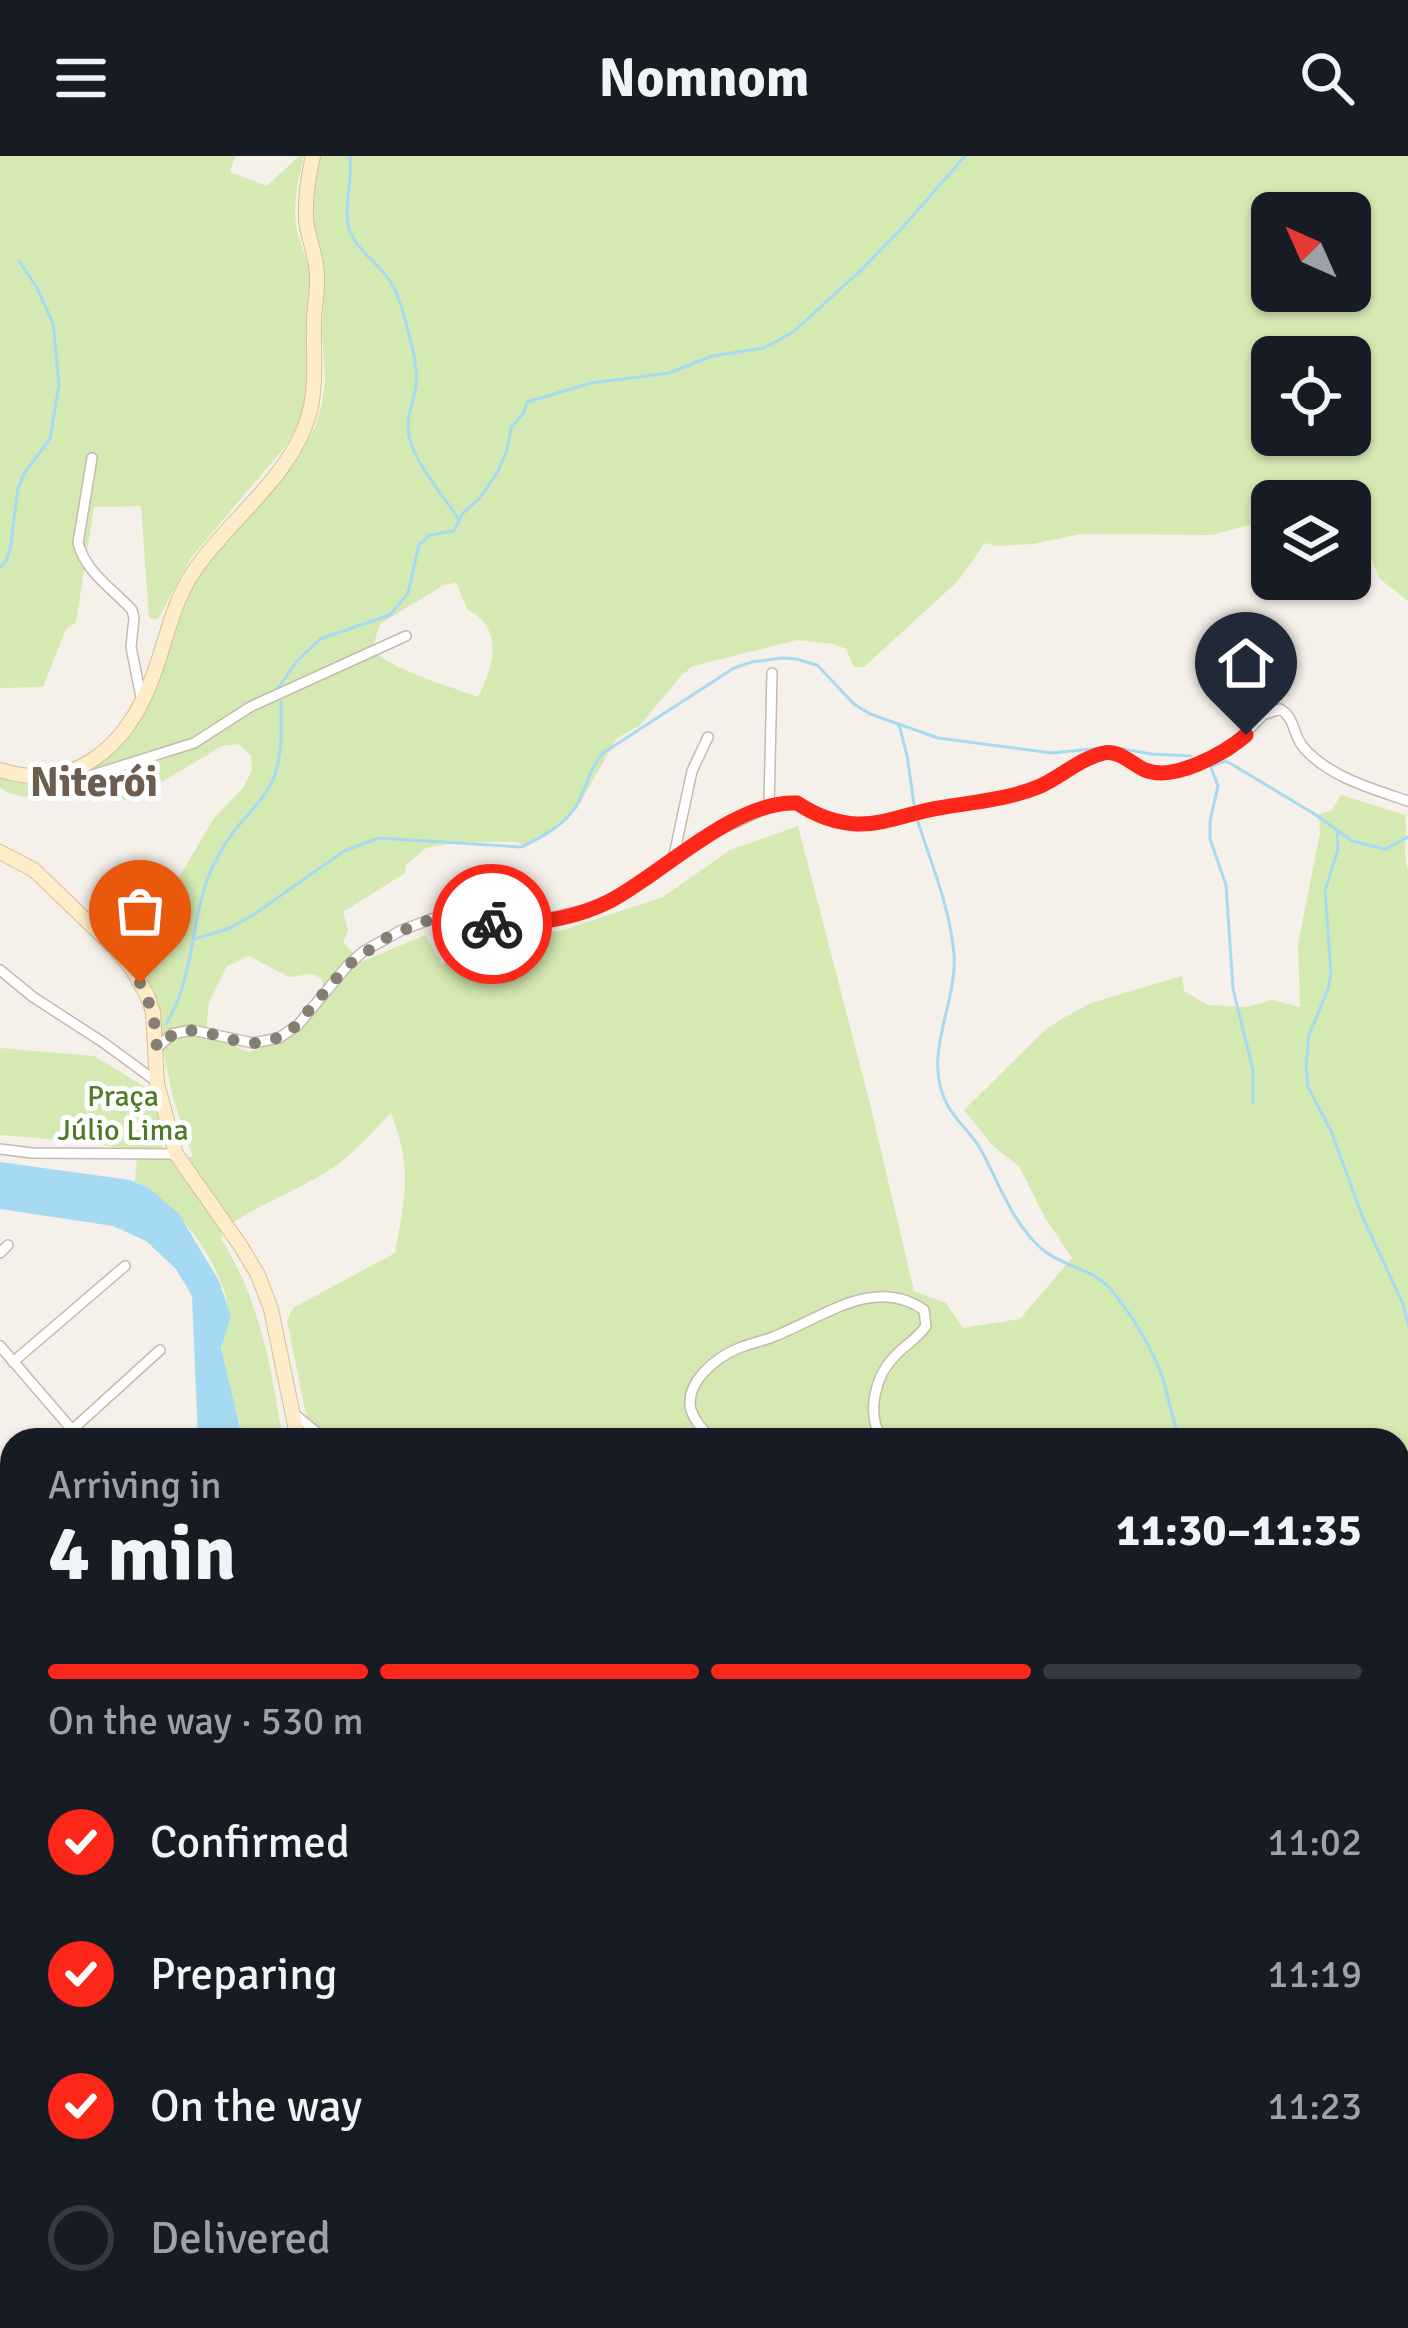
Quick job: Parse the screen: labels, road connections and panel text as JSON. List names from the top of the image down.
{
  "districts": ["Niterói"],
  "parks": ["Praça Júlio Lima"],
  "north": "top left",
  "page": {
    "header": "Nomnom",
    "heading": ["4 min", "Arriving in", "11:30–11:35"],
    "bar": "On the way · 530 m",
    "list": [
      ["Confirmed", "11:02"],
      ["Preparing", "11:19"],
      ["On the way", "11:23"],
      "Delivered"
    ]
  }
}
